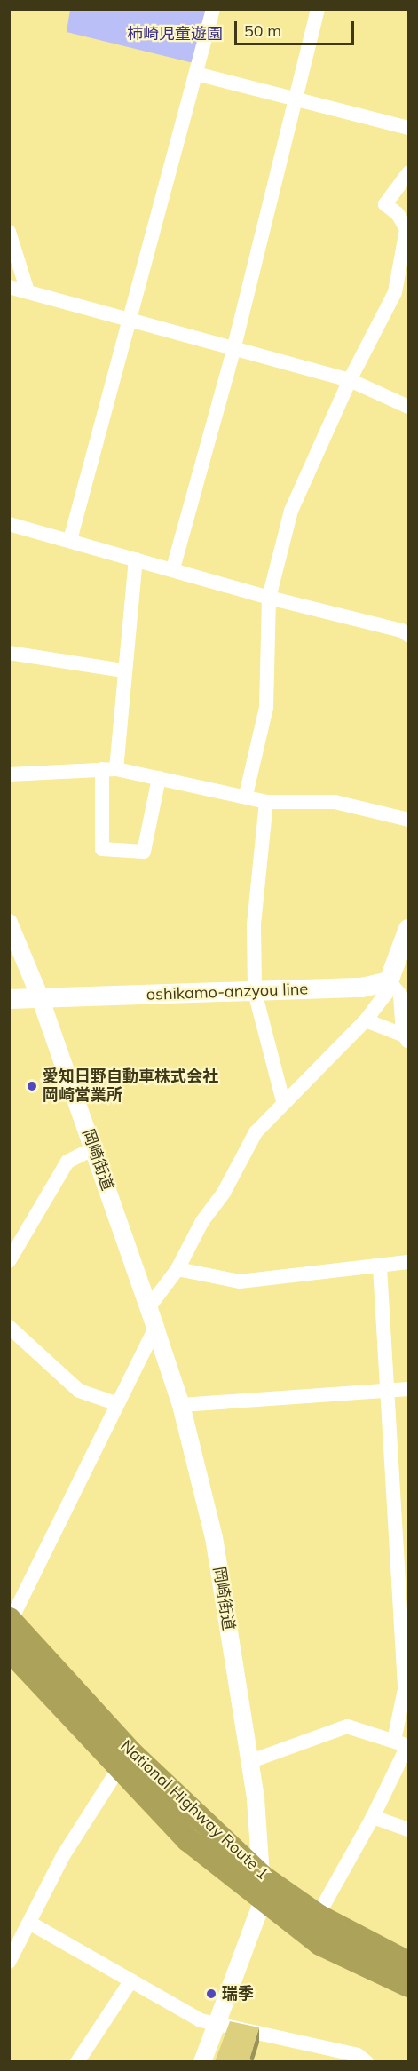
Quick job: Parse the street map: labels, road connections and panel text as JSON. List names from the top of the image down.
{
  "streets": {
    "highway": ["National Highway Route 1"],
    "main road": ["oshikamo-anzyou line"],
    "street": ["岡崎街道"]
  },
  "crossings": [
    ["oshikamo-anzyou line", "岡崎街道"],
    ["岡崎街道", "National Highway Route 1"]
  ],
  "parks": ["柿崎児童遊園"],
  "places": ["愛知日野自動車株式会社 岡崎営業所", "瑞季"],
  "scale_bar": "50 m"
}
